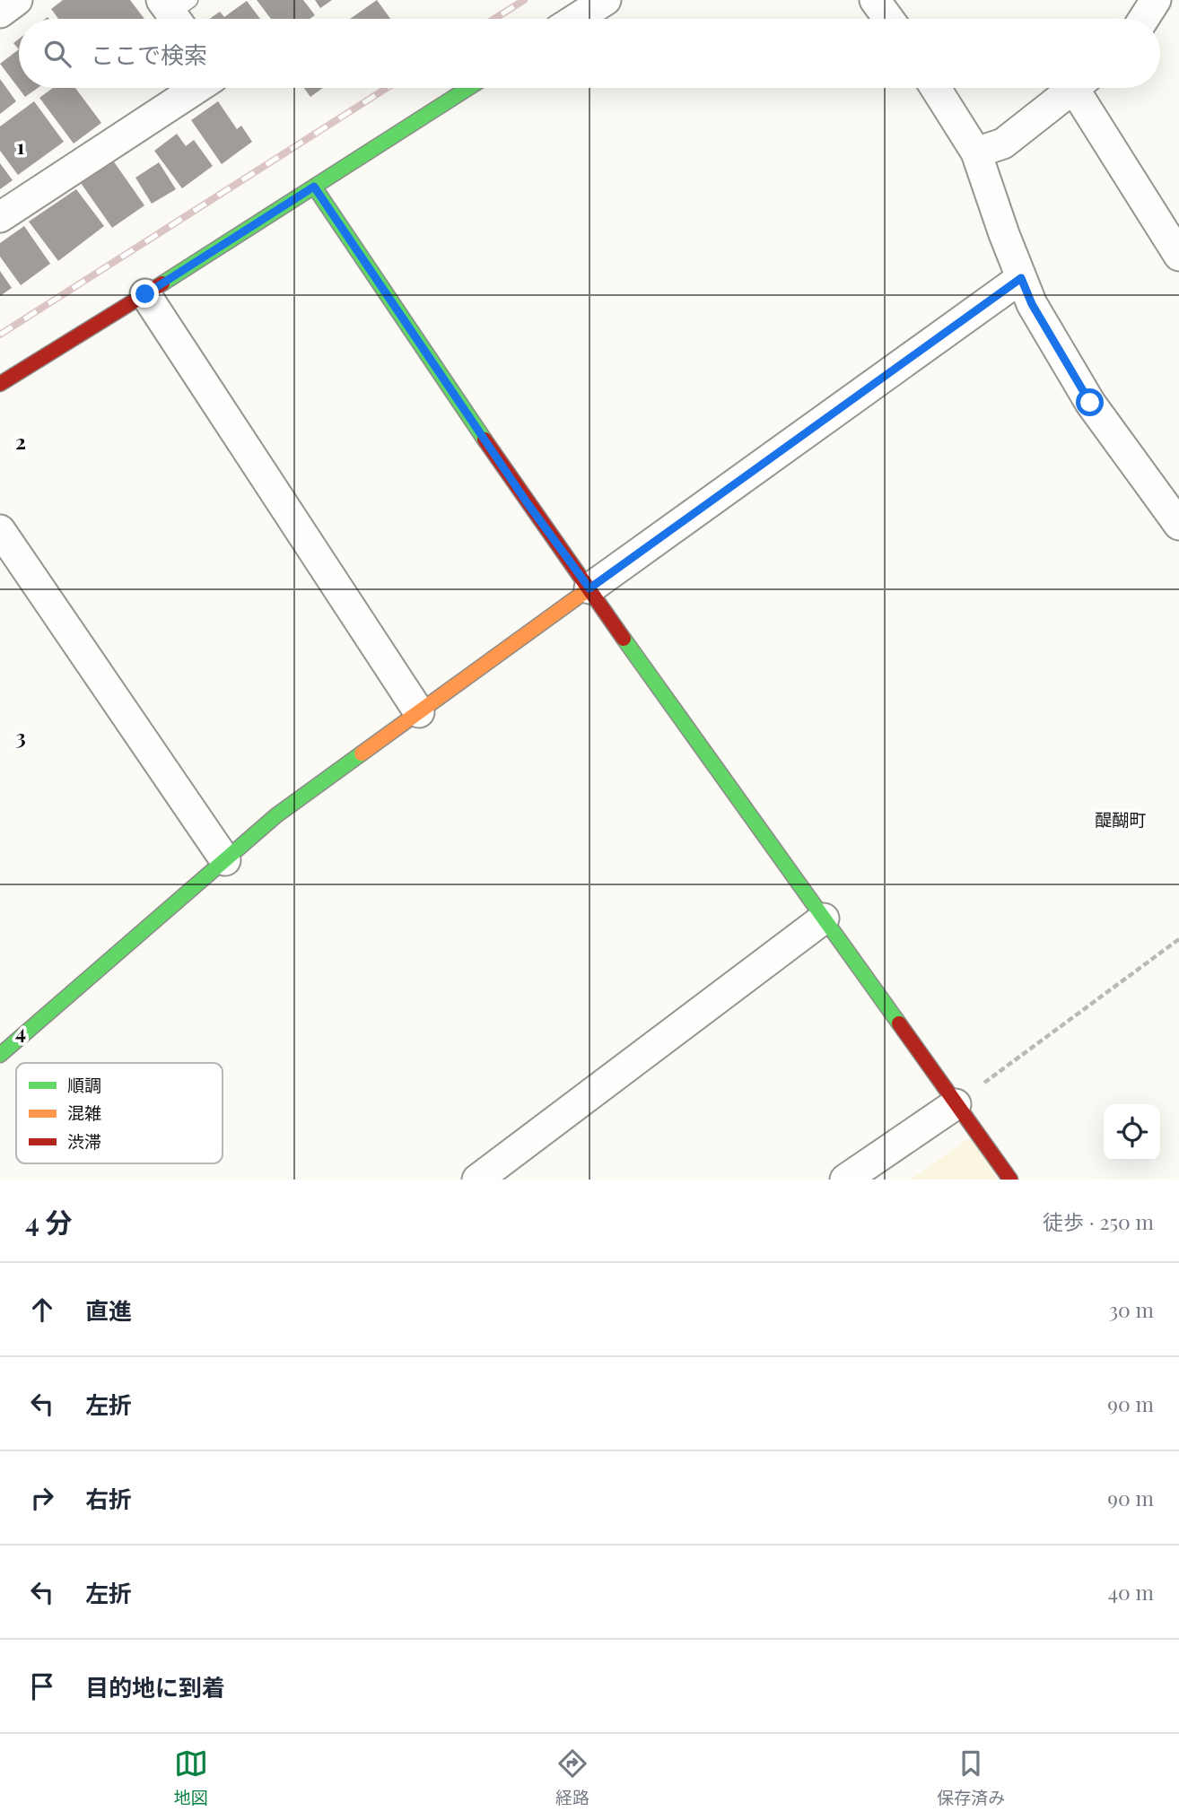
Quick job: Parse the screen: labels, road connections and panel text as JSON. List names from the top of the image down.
{
  "districts": ["醍醐町"],
  "legend": ["順調", "混雑", "渋滞"],
  "page": {
    "search": "ここで検索",
    "heading": ["4 分", "徒歩 · 250 m"],
    "list": [
      ["直進", "30 m"],
      ["左折", "90 m"],
      ["右折", "90 m"],
      ["左折", "40 m"],
      "目的地に到着"
    ],
    "nav": ["地図", "経路", "保存済み"]
  },
  "grid": {
    "rows": [
      "1",
      "2",
      "3",
      "4"
    ]
  }
}
